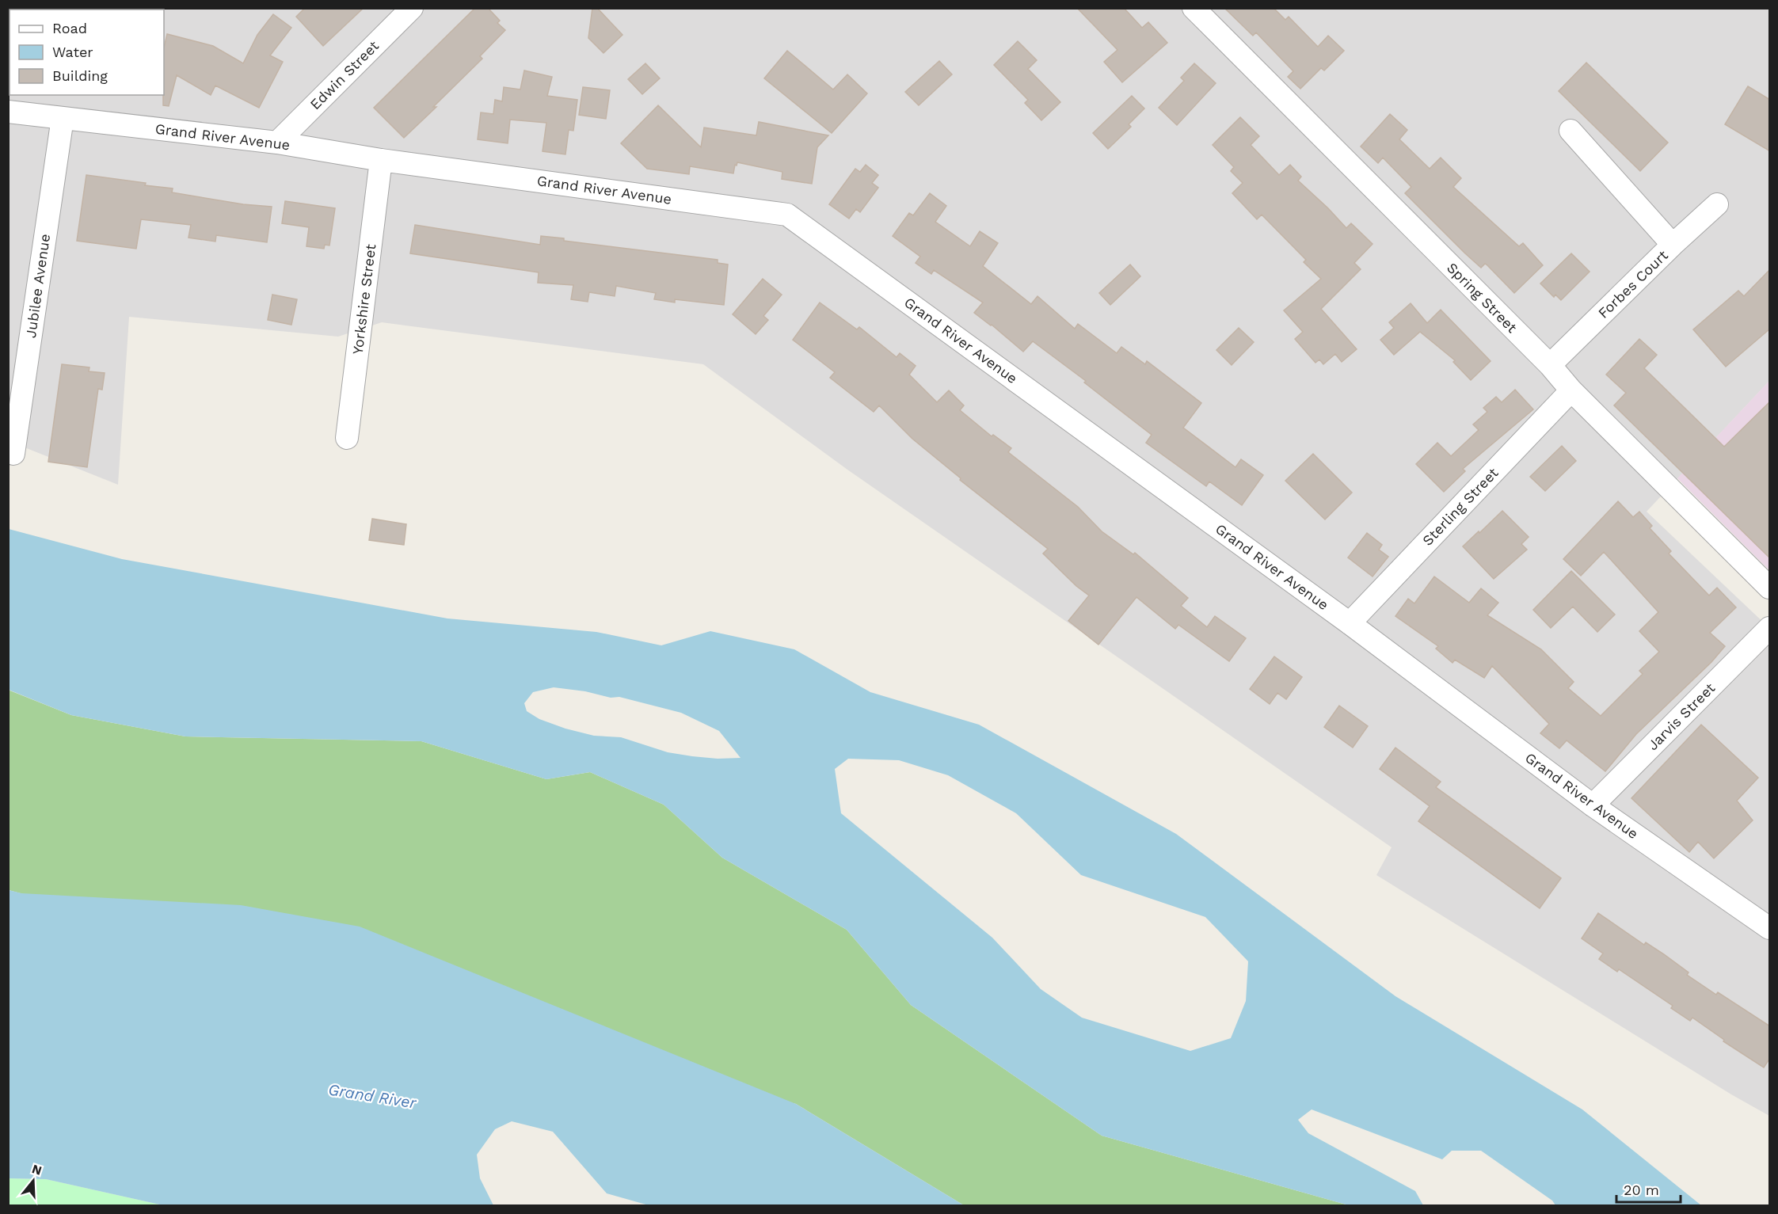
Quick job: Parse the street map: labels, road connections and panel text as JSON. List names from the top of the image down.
{
  "streets": {
    "street": [
      "Edwin Street",
      "Grand River Avenue",
      "Forbes Court",
      "Jubilee Avenue",
      "Spring Street",
      "Yorkshire Street",
      "Sterling Street",
      "Jarvis Street"
    ]
  },
  "crossings": [
    ["Edwin Street", "Grand River Avenue"],
    ["Grand River Avenue", "Jubilee Avenue"],
    ["Grand River Avenue", "Yorkshire Street"],
    ["Grand River Avenue", "Sterling Street"],
    ["Grand River Avenue", "Jarvis Street"],
    ["Forbes Court", "Spring Street"],
    ["Spring Street", "Sterling Street"]
  ],
  "water": ["Grand River"],
  "legend": ["Road", "Water", "Building"],
  "scale_bar": "20 m",
  "north": "top"
}
